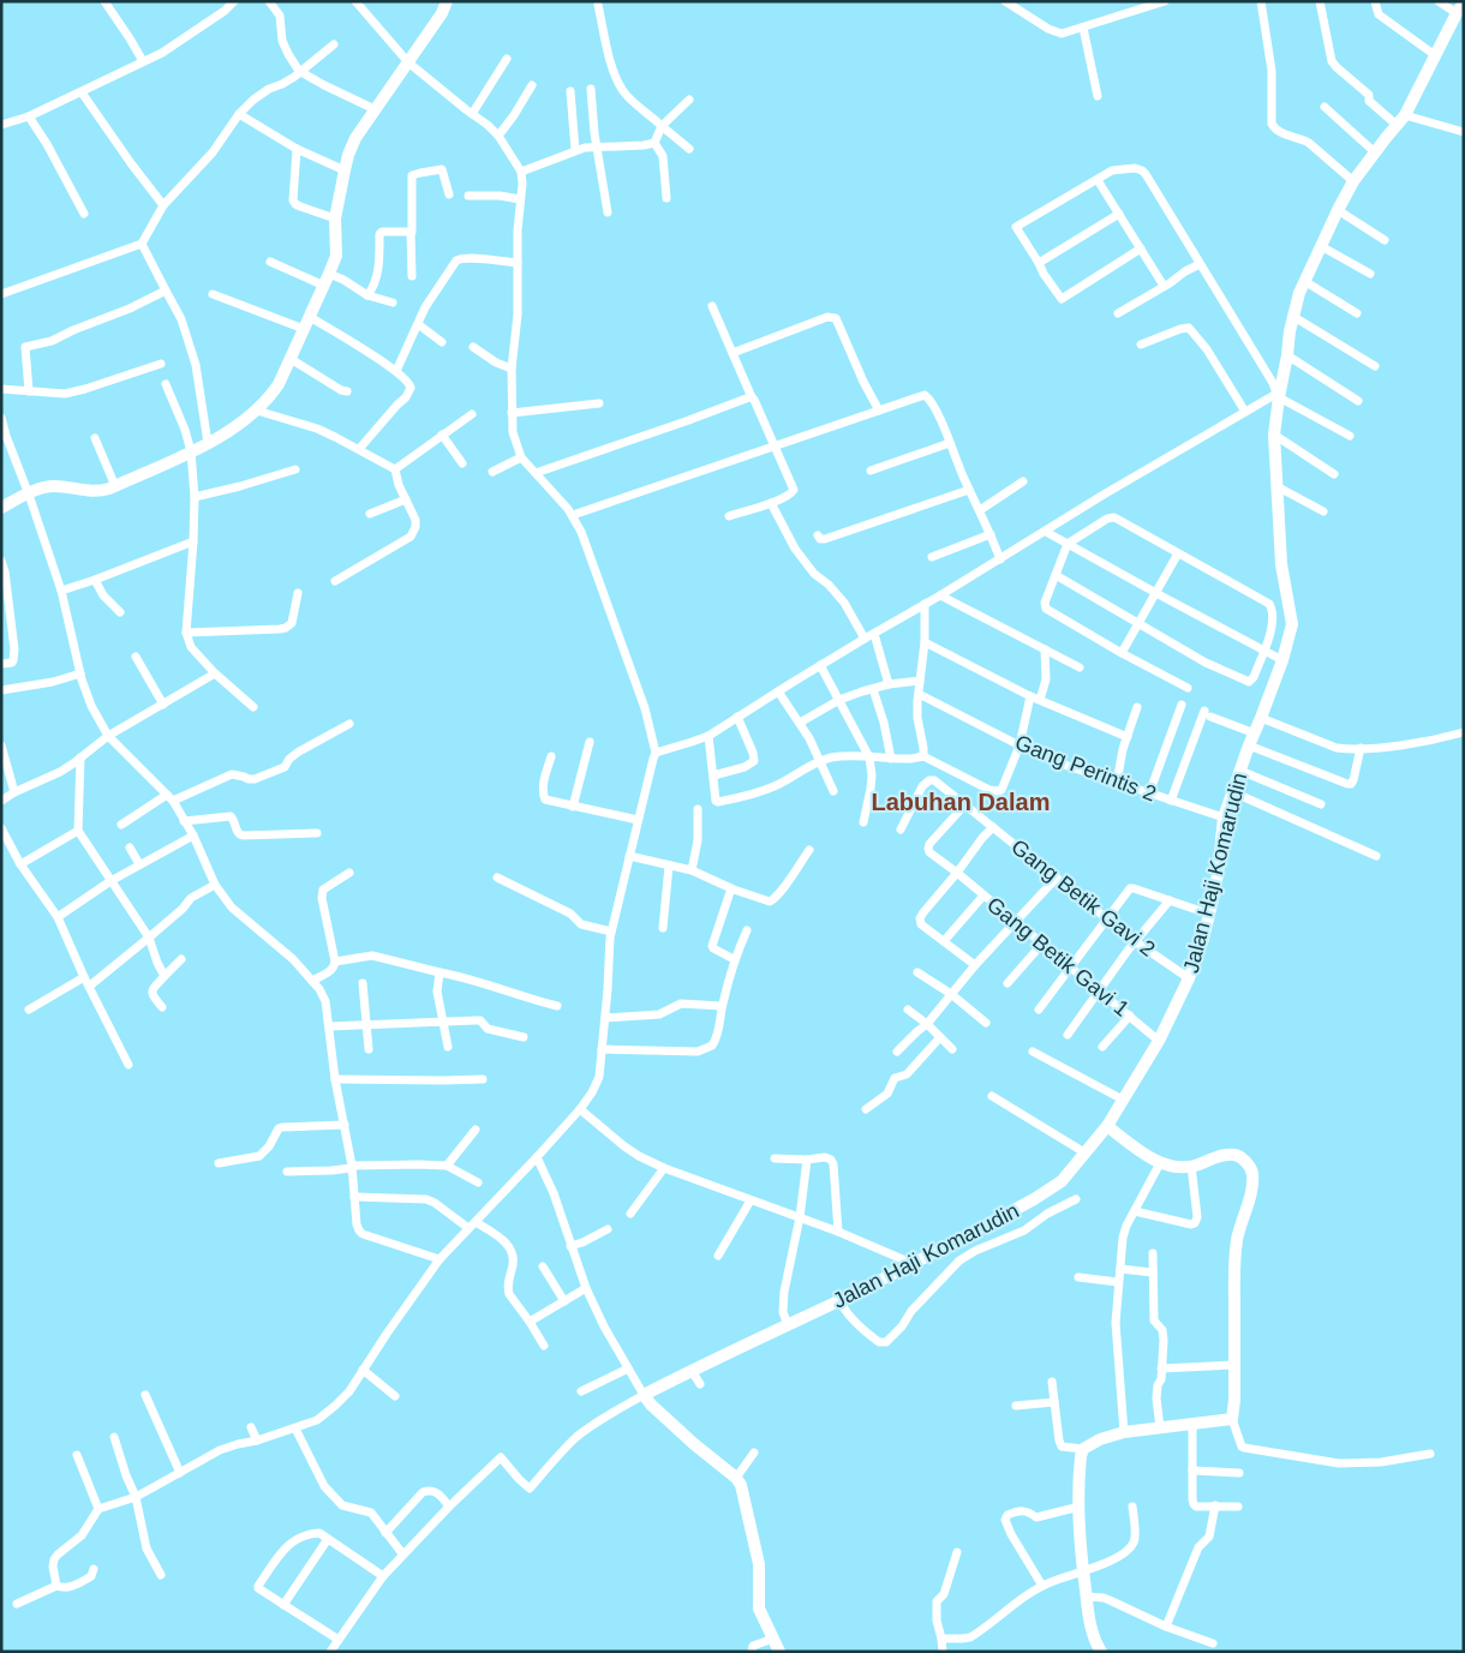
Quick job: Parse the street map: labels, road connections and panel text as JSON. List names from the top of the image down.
{
  "streets": {
    "street": [
      "Gang Perintis 2",
      "Jalan Haji Komarudin",
      "Gang Betik Gavi 2",
      "Gang Betik Gavi 1"
    ]
  },
  "crossings": [
    ["Gang Perintis 2", "Jalan Haji Komarudin"],
    ["Jalan Haji Komarudin", "Gang Betik Gavi 2"],
    ["Jalan Haji Komarudin", "Gang Betik Gavi 1"],
    ["Gang Betik Gavi 2", "Gang Betik Gavi 1"]
  ],
  "districts": ["Labuhan Dalam"]
}
